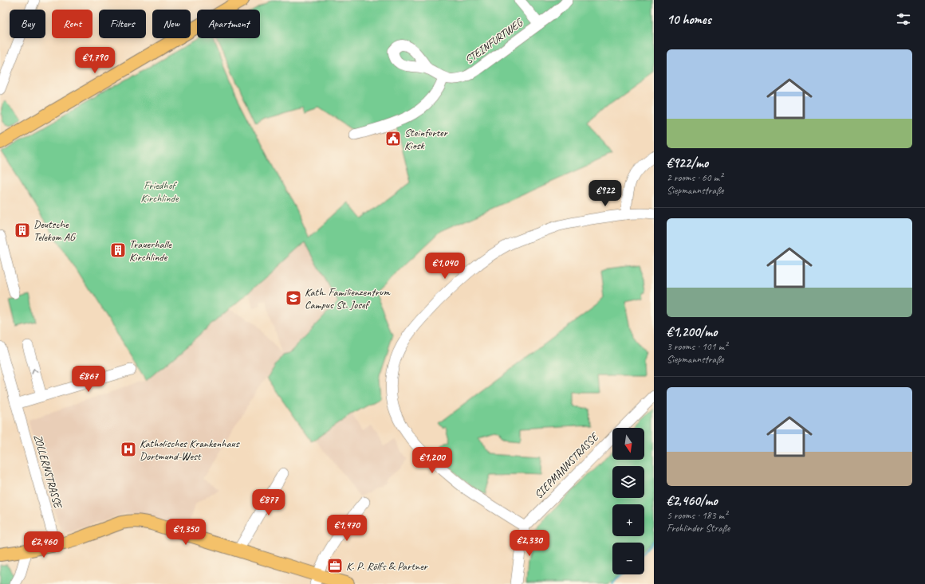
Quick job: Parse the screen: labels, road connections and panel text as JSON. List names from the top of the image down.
{
  "streets": {
    "street": ["STEINFURTWEG", "SIEPMANNSTRASSE", "ZOLLERNSTRASSE"]
  },
  "parks": ["Friedhof Kirchlinde"],
  "places": {
    "public building": ["Steinfurter Kiosk"],
    "building": ["Deutsche Telekom AG", "Trauerhalle Kirchlinde"],
    "school or university": ["Kath. Familienzentrum Campus St. Josef"],
    "hospital": ["Katholisches Krankenhaus Dortmund-West"],
    "office": ["K. P. Rölfs & Partner"]
  },
  "north": "bottom",
  "page": {
    "heading": "10 homes",
    "chip": [
      "Buy",
      "Rent",
      "Filters",
      "New",
      "Apartment"
    ],
    "list": [
      {
        "name": "€922/mo",
        "note": "2 rooms · 60 m² · Siepmannstraße"
      },
      {
        "name": "€1,200/mo",
        "note": "3 rooms · 101 m² · Siepmannstraße"
      },
      {
        "name": "€2,460/mo",
        "note": "5 rooms · 183 m² · Frohlinder Straße"
      }
    ],
    "price": [
      "€1,790",
      "€922",
      "€1,040",
      "€867",
      "€1,200",
      "€877",
      "€1,470",
      "€1,350",
      "€2,330",
      "€2,460"
    ],
    "map_buttons": ["+", "−"]
  }
}
